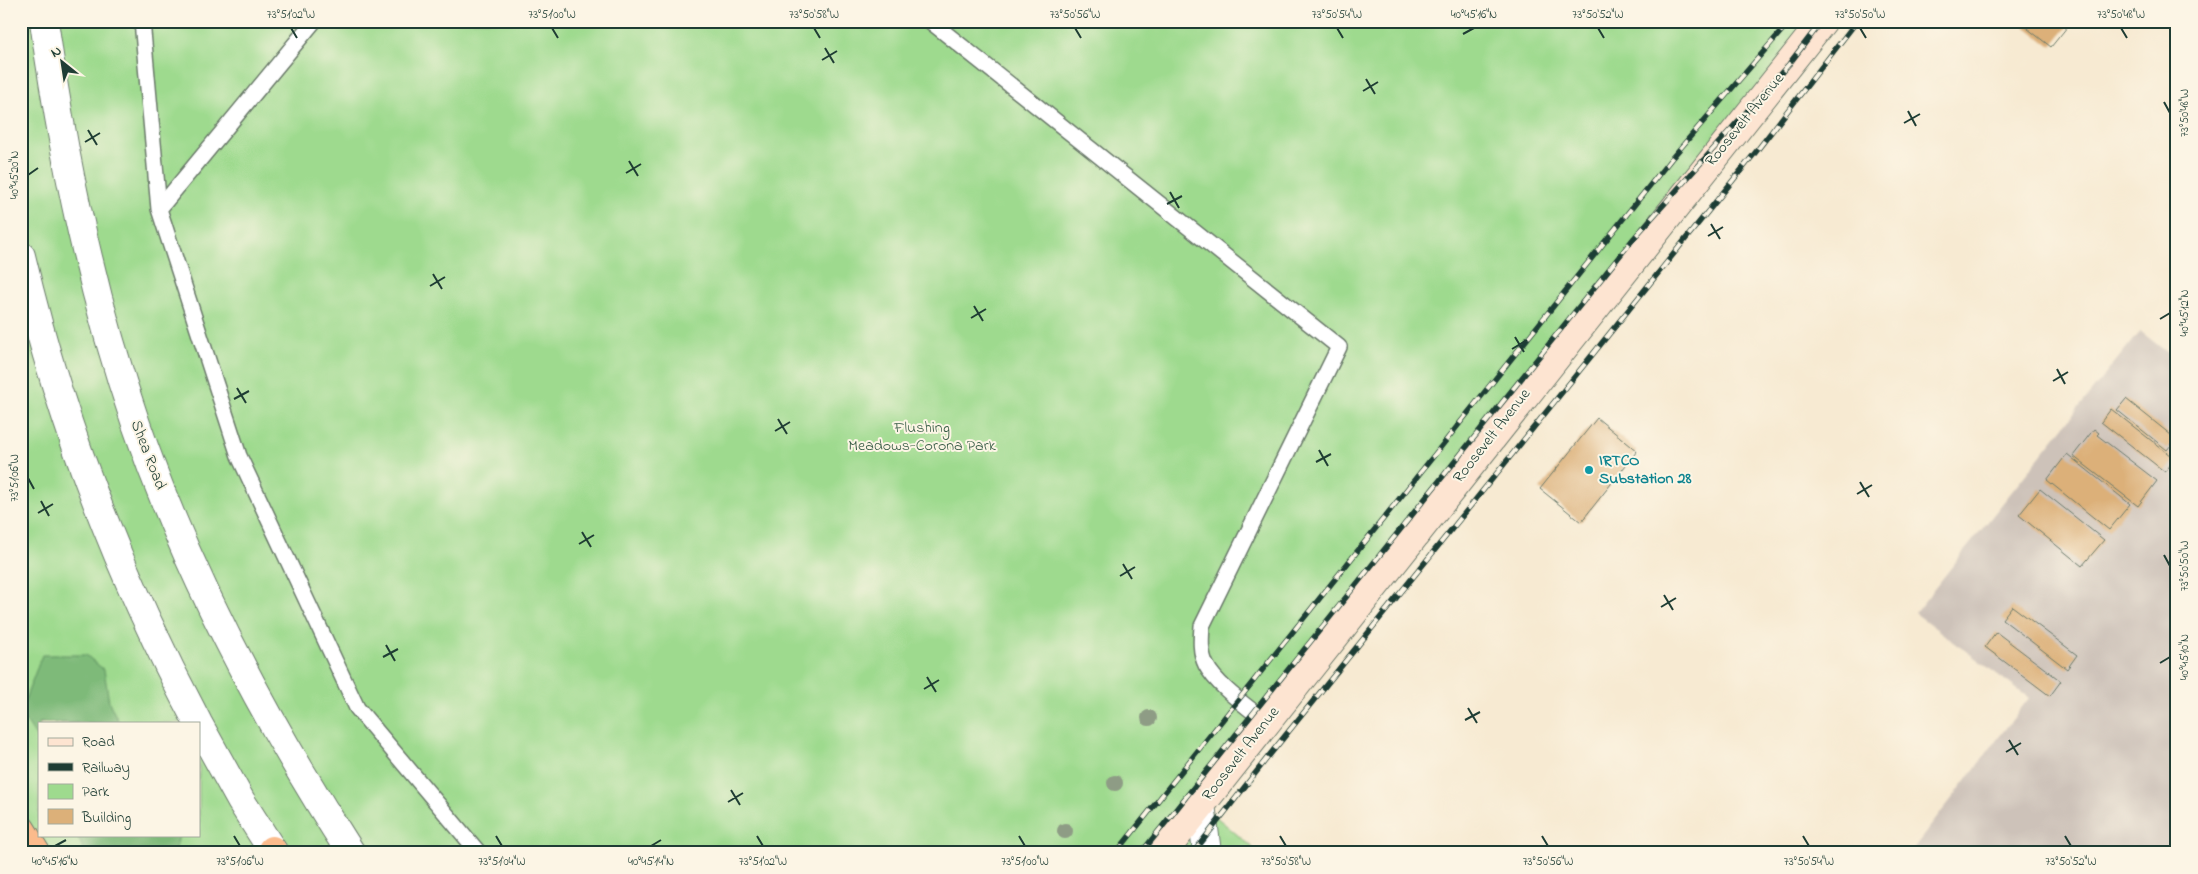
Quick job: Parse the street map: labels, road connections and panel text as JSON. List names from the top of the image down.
{
  "streets": {
    "main road": ["Roosevelt Avenue"],
    "street": ["Shea Road"]
  },
  "parks": ["Flushing Meadows-Corona Park"],
  "places": ["IRTCO Substation 28"],
  "legend": [
    "Road",
    "Railway",
    "Park",
    "Building"
  ],
  "north": "top left",
  "coordinates": [
    "73°51'02\"W",
    "73°51'00\"W",
    "73°50'58\"W",
    "73°50'56\"W",
    "73°50'54\"W",
    "40°45'16\"N",
    "73°50'52\"W",
    "73°50'50\"W",
    "73°50'48\"W",
    "40°45'20\"N",
    "40°45'12\"N",
    "73°51'06\"W",
    "40°45'10\"N",
    "73°51'04\"W",
    "40°45'14\"N"
  ]
}
